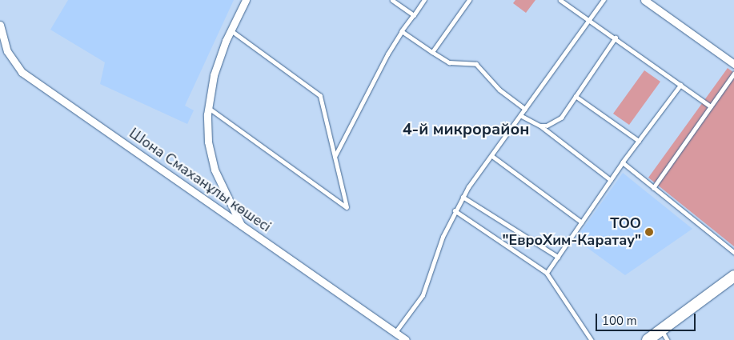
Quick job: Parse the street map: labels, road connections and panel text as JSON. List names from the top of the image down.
{
  "streets": {
    "street": ["Шона Смаханұлы көшесі"]
  },
  "districts": ["4-й микрорайон"],
  "places": ["ТОО \"ЕвроХим-Каратау\""],
  "scale_bar": "100 m"
}
